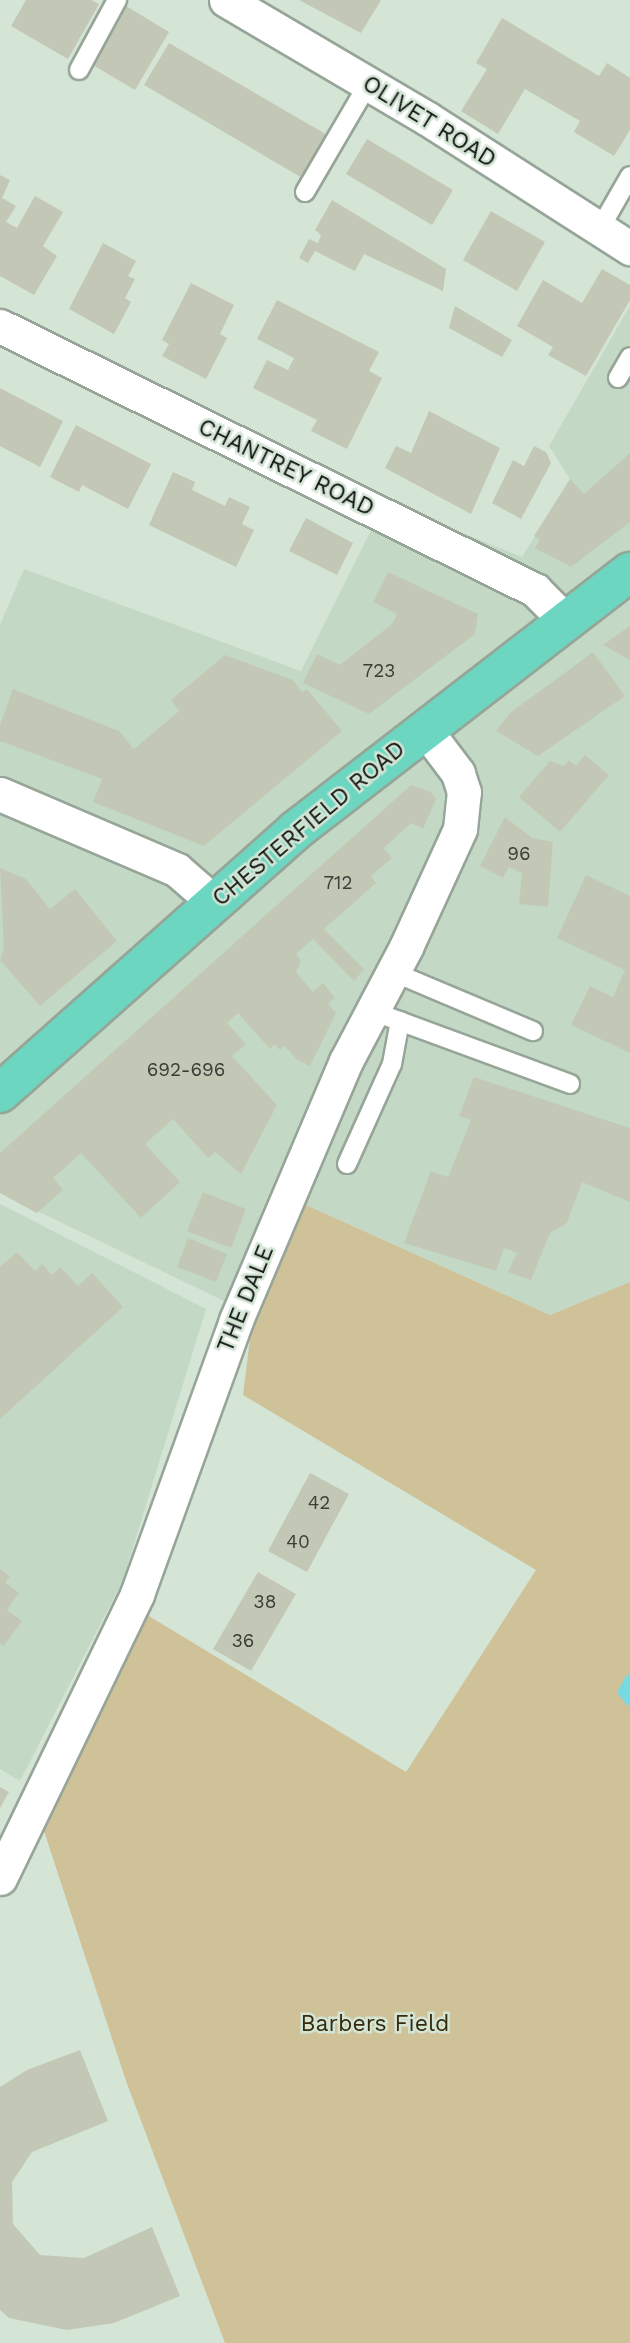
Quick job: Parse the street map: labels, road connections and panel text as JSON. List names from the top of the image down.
{
  "streets": {
    "highway": ["CHESTERFIELD ROAD"],
    "street": ["OLIVET ROAD", "CHANTREY ROAD", "THE DALE"]
  },
  "crossings": [
    ["CHANTREY ROAD", "CHESTERFIELD ROAD"],
    ["CHESTERFIELD ROAD", "THE DALE"]
  ],
  "parks": ["Barbers Field"],
  "house_numbers": [
    "723",
    "96",
    "712",
    "692-696",
    "42",
    "40",
    "38",
    "36"
  ]
}
